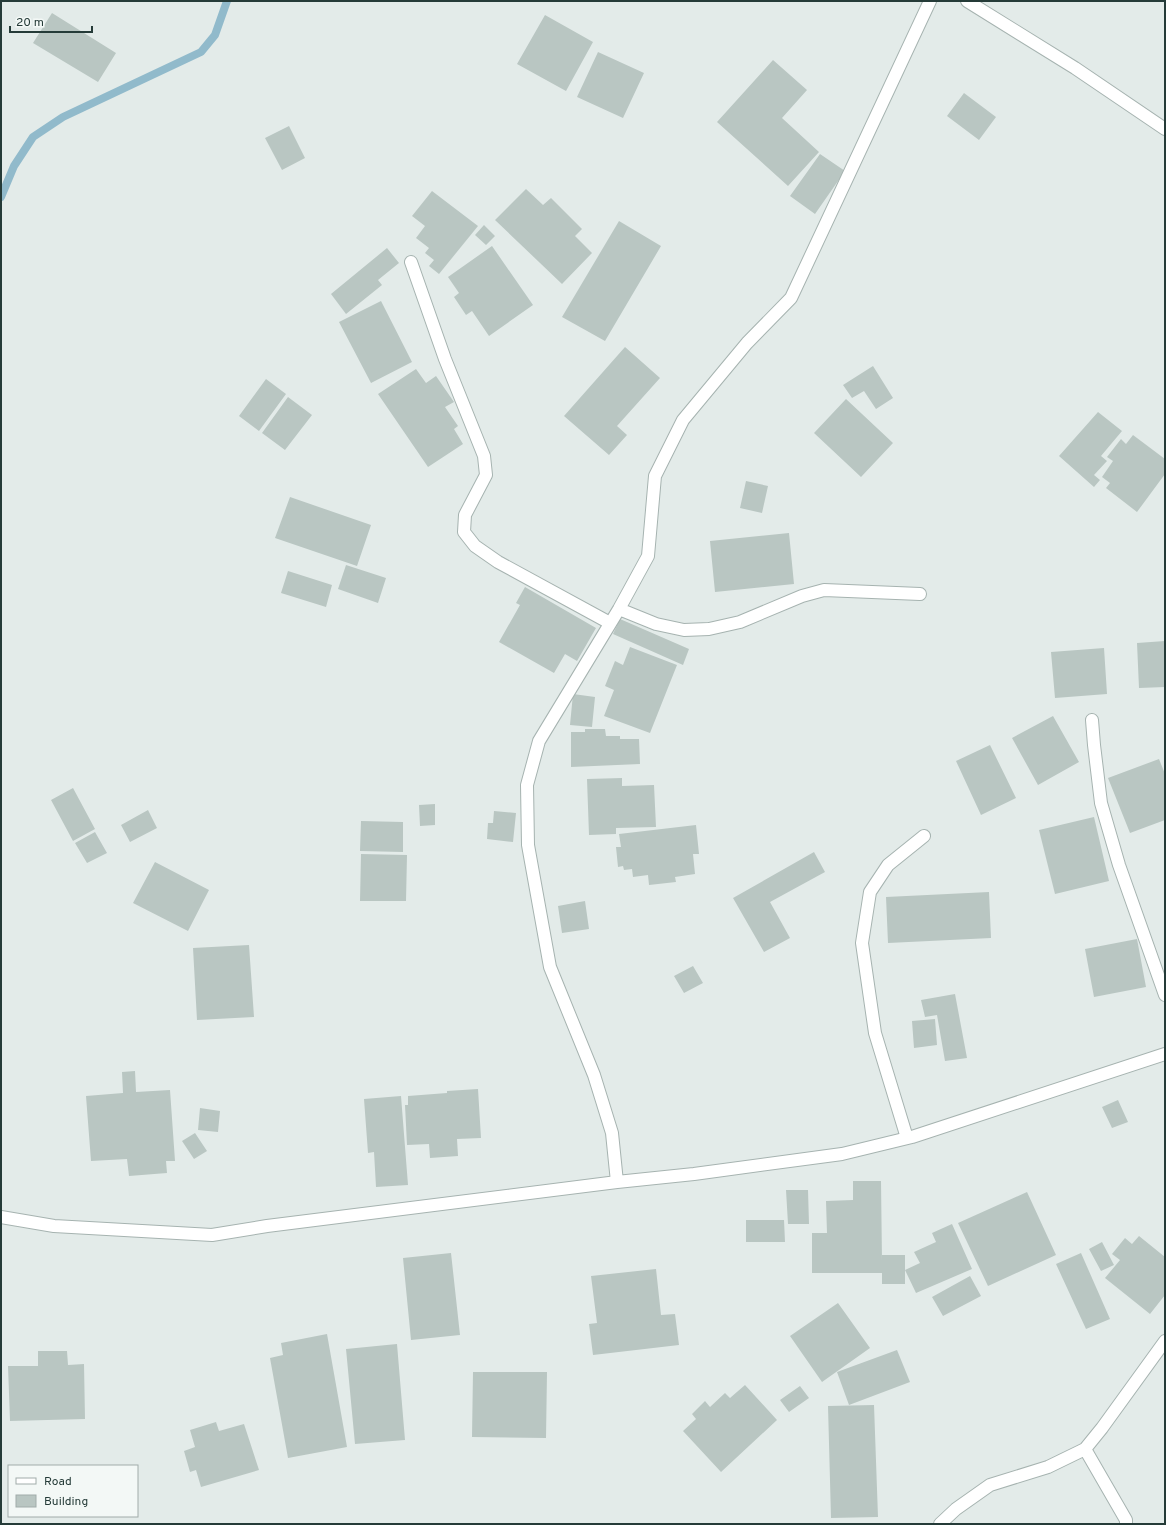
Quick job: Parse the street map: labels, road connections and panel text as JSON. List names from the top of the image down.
{
  "legend": ["Road", "Building"],
  "scale_bar": "20 m"
}
